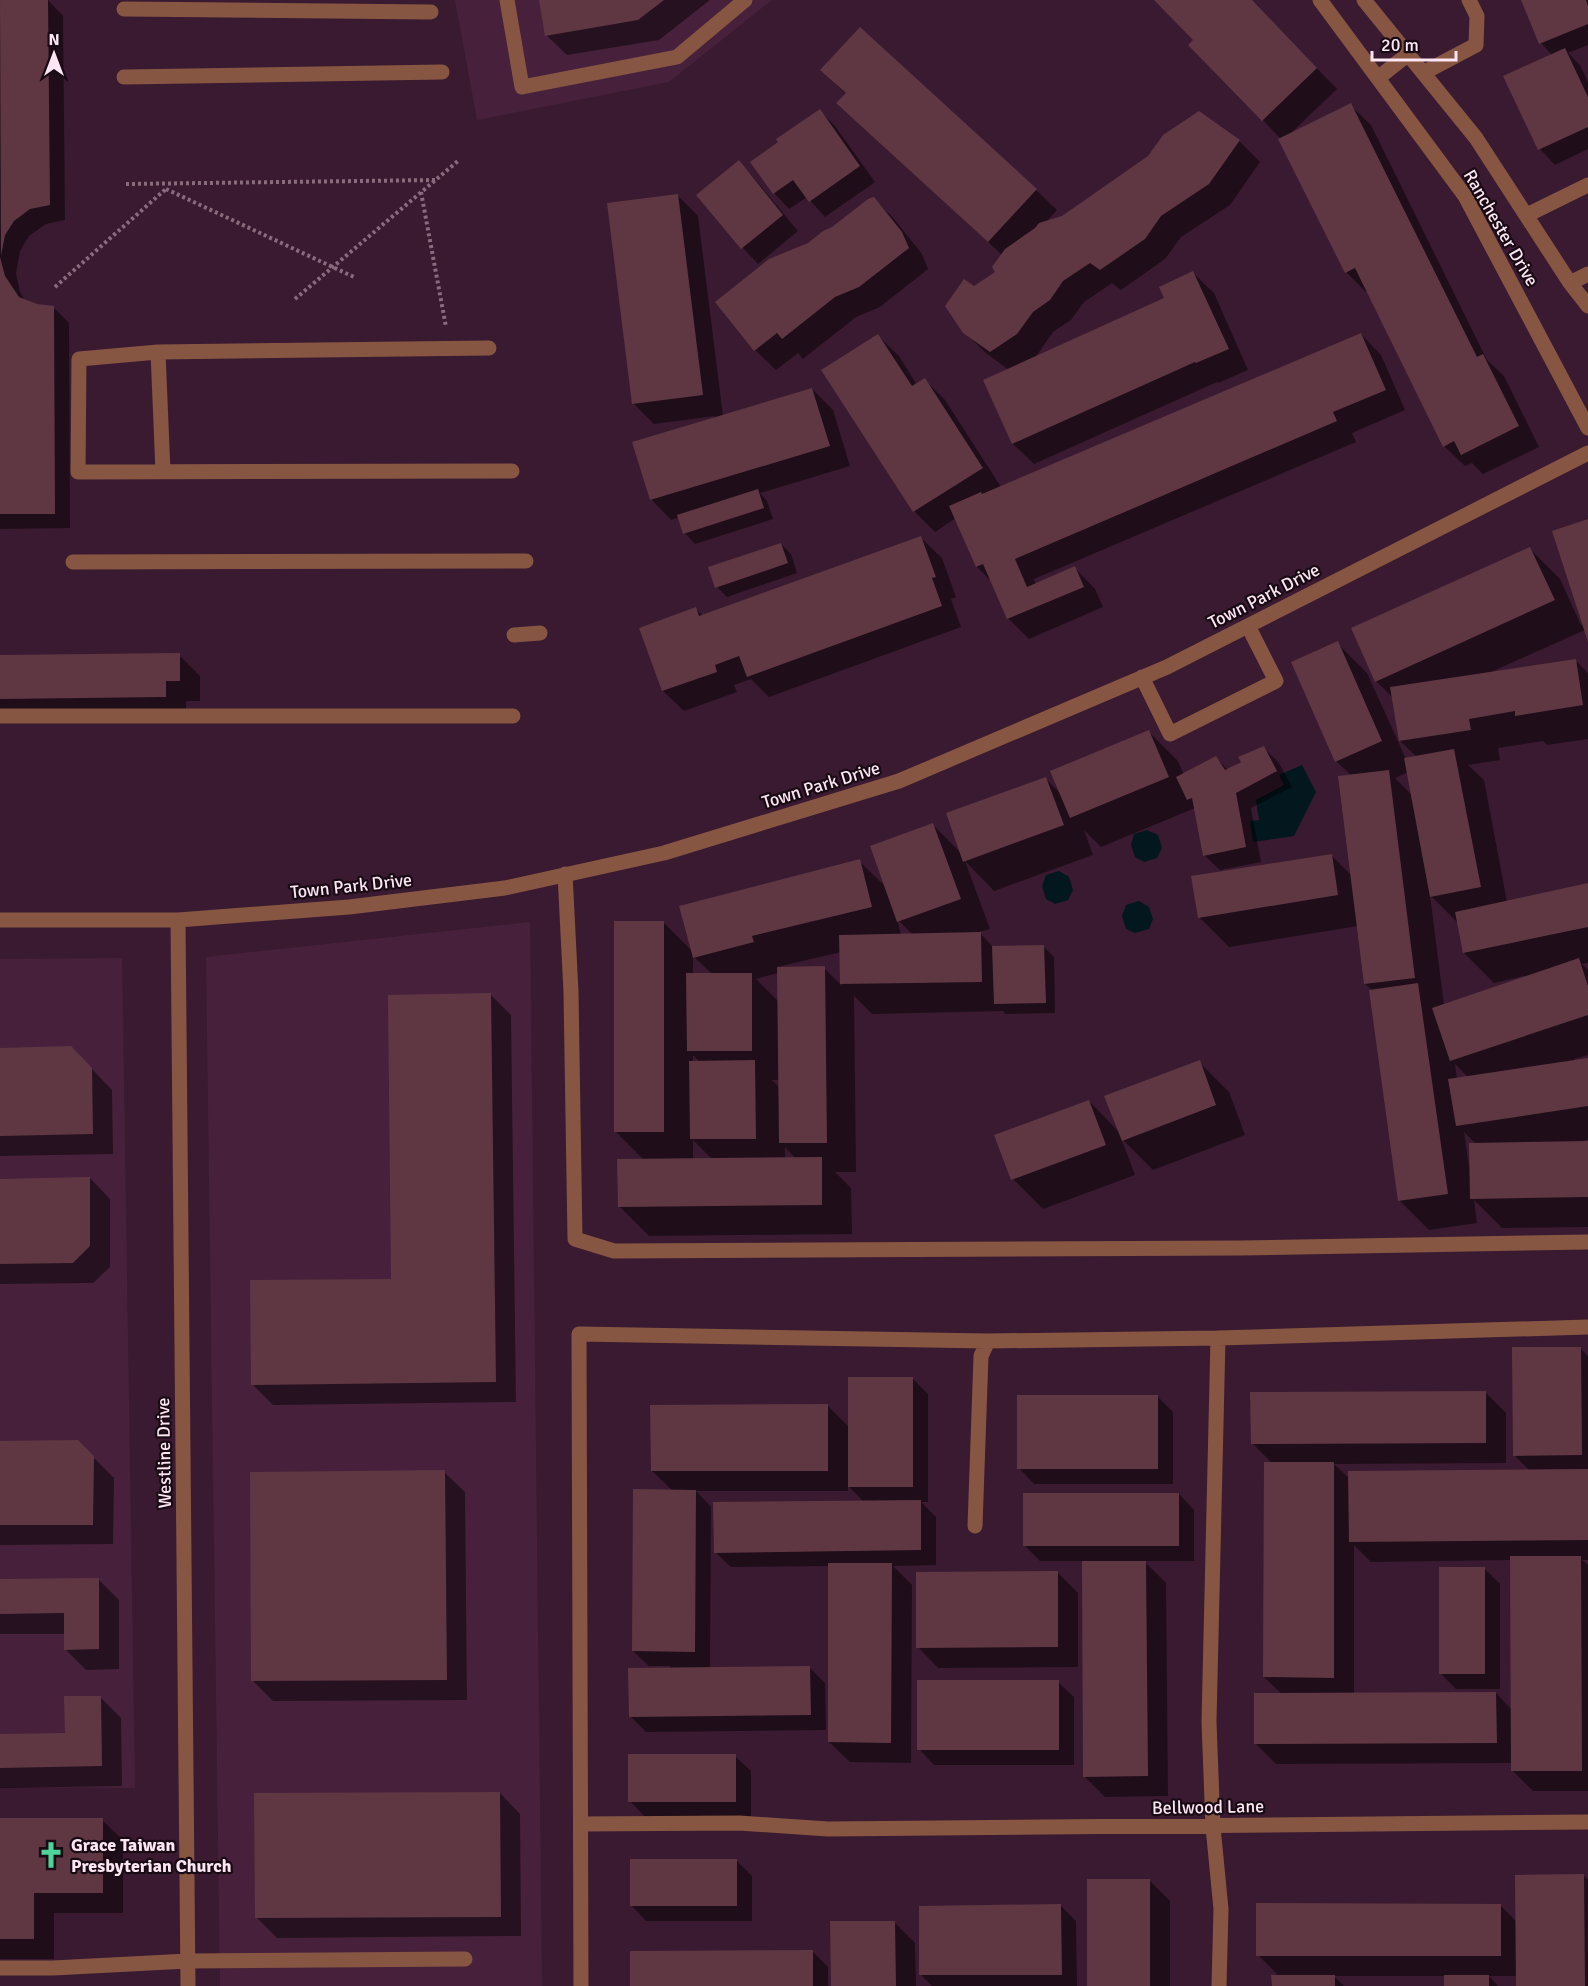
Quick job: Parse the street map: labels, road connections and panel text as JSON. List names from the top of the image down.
{
  "streets": {
    "street": [
      "Ranchester Drive",
      "Town Park Drive",
      "Westline Drive",
      "Bellwood Lane"
    ]
  },
  "crossings": [
    ["Town Park Drive", "Westline Drive"]
  ],
  "places": {
    "church": ["Grace Taiwan Presbyterian Church"]
  },
  "scale_bar": "20 m",
  "north": "top"
}
